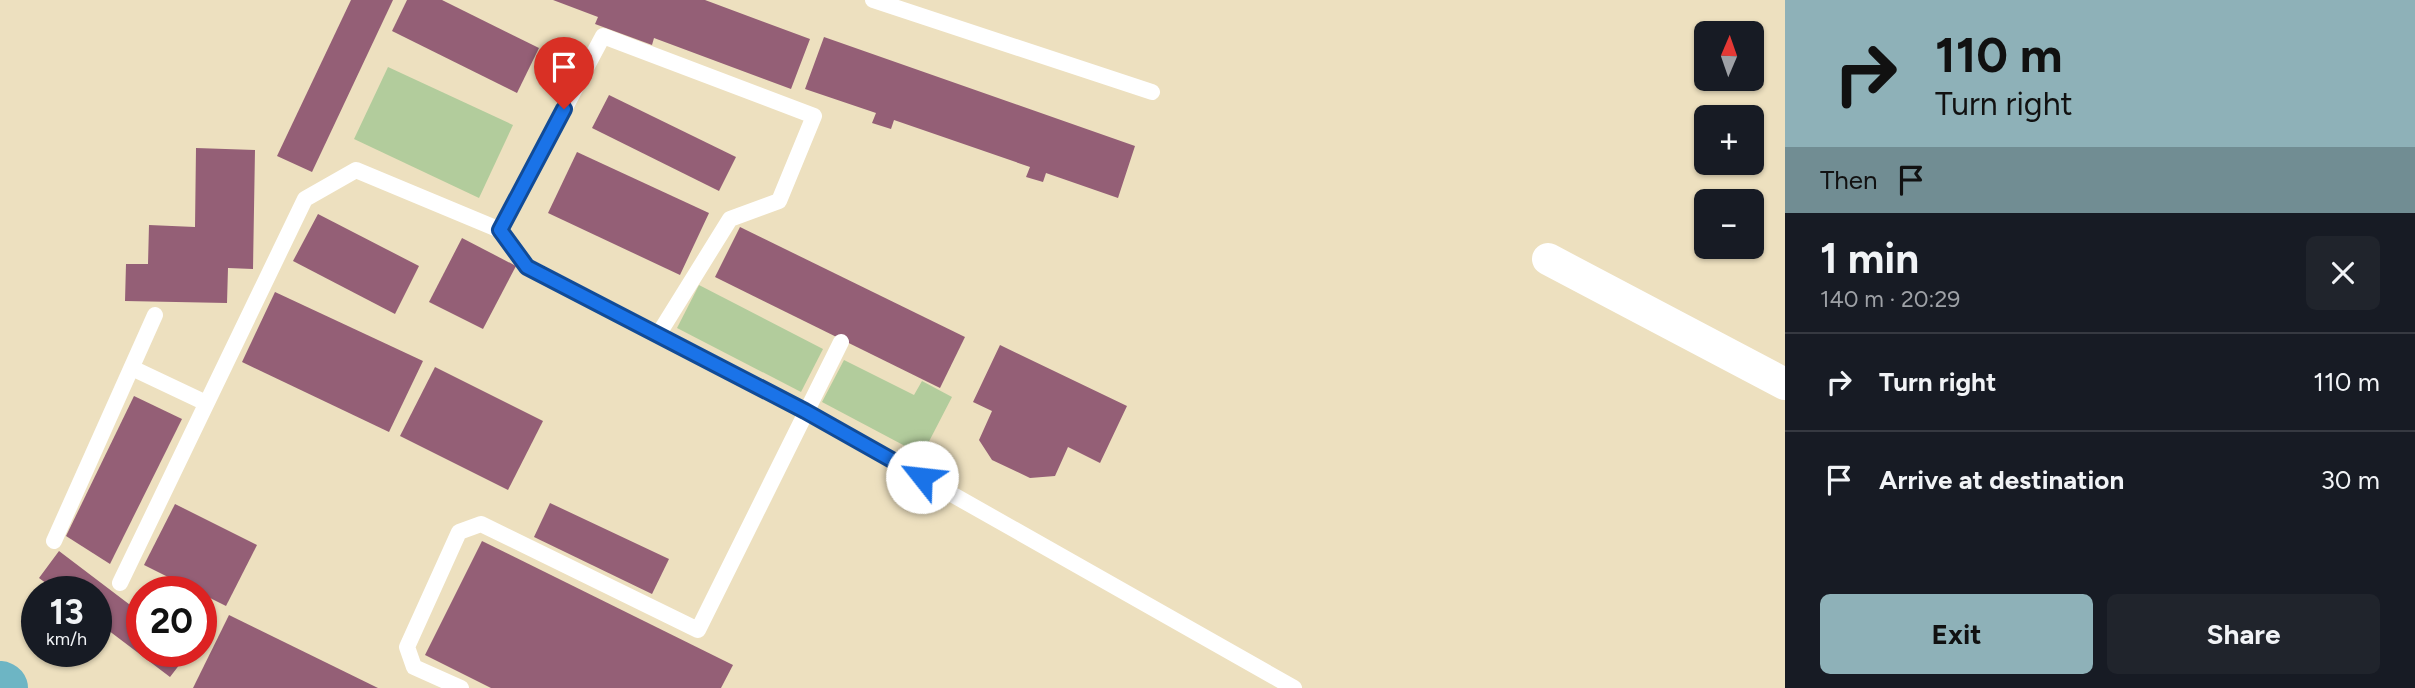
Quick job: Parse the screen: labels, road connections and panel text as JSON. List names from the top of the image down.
{
  "north": "top",
  "page": {
    "turn": ["110 m", "Turn right"],
    "map_buttons": ["+", "−"],
    "then": "Then",
    "heading": ["1 min", "140 m · 20:29"],
    "list": [
      {
        "name": "Turn right",
        "value": "110 m"
      },
      {
        "name": "Arrive at destination",
        "value": "30 m"
      }
    ],
    "speed": "13 km/h",
    "limit": "20",
    "buttons": ["Exit", "Share"]
  }
}
